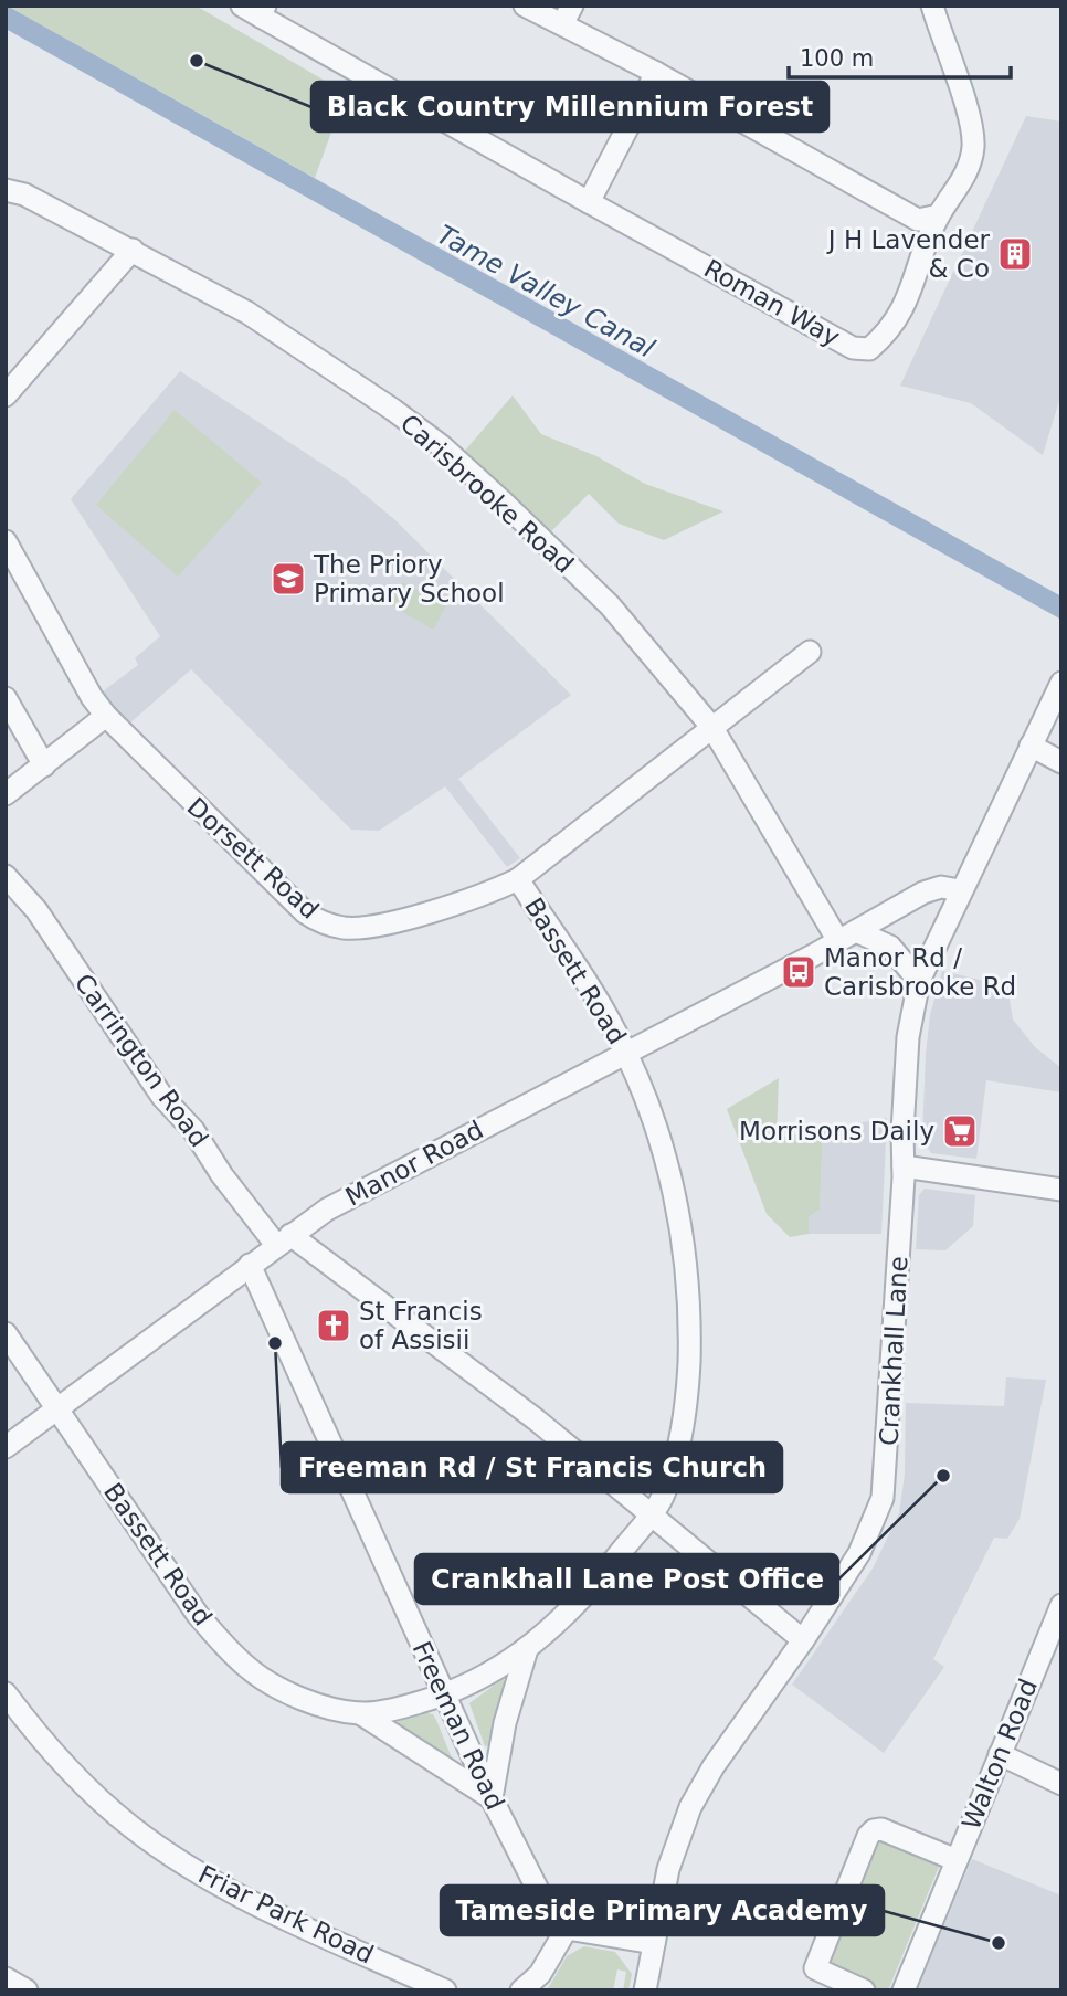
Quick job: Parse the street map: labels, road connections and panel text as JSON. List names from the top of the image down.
{
  "streets": {
    "street": [
      "Roman Way",
      "Carisbrooke Road",
      "Dorsett Road",
      "Bassett Road",
      "Carrington Road",
      "Manor Road",
      "Crankhall Lane",
      "Freeman Road",
      "Walton Road",
      "Friar Park Road"
    ]
  },
  "crossings": [
    ["Carisbrooke Road", "Dorsett Road"],
    ["Carisbrooke Road", "Manor Road"],
    ["Dorsett Road", "Bassett Road"],
    ["Bassett Road", "Carrington Road"],
    ["Bassett Road", "Manor Road"],
    ["Bassett Road", "Freeman Road"],
    ["Carrington Road", "Manor Road"],
    ["Carrington Road", "Crankhall Lane"],
    ["Manor Road", "Crankhall Lane"],
    ["Manor Road", "Freeman Road"]
  ],
  "water": ["Tame Valley Canal"],
  "places": {
    "other": [
      "Black Country Millennium Forest",
      "Freeman Rd / St Francis Church",
      "Crankhall Lane Post Office",
      "Tameside Primary Academy"
    ],
    "building": ["J H Lavender & Co"],
    "school or university": ["The Priory Primary School"],
    "bus stop": ["Manor Rd / Carisbrooke Rd"],
    "supermarket": ["Morrisons Daily"],
    "church": ["St Francis of Assisii"]
  },
  "scale_bar": "100 m"
}
